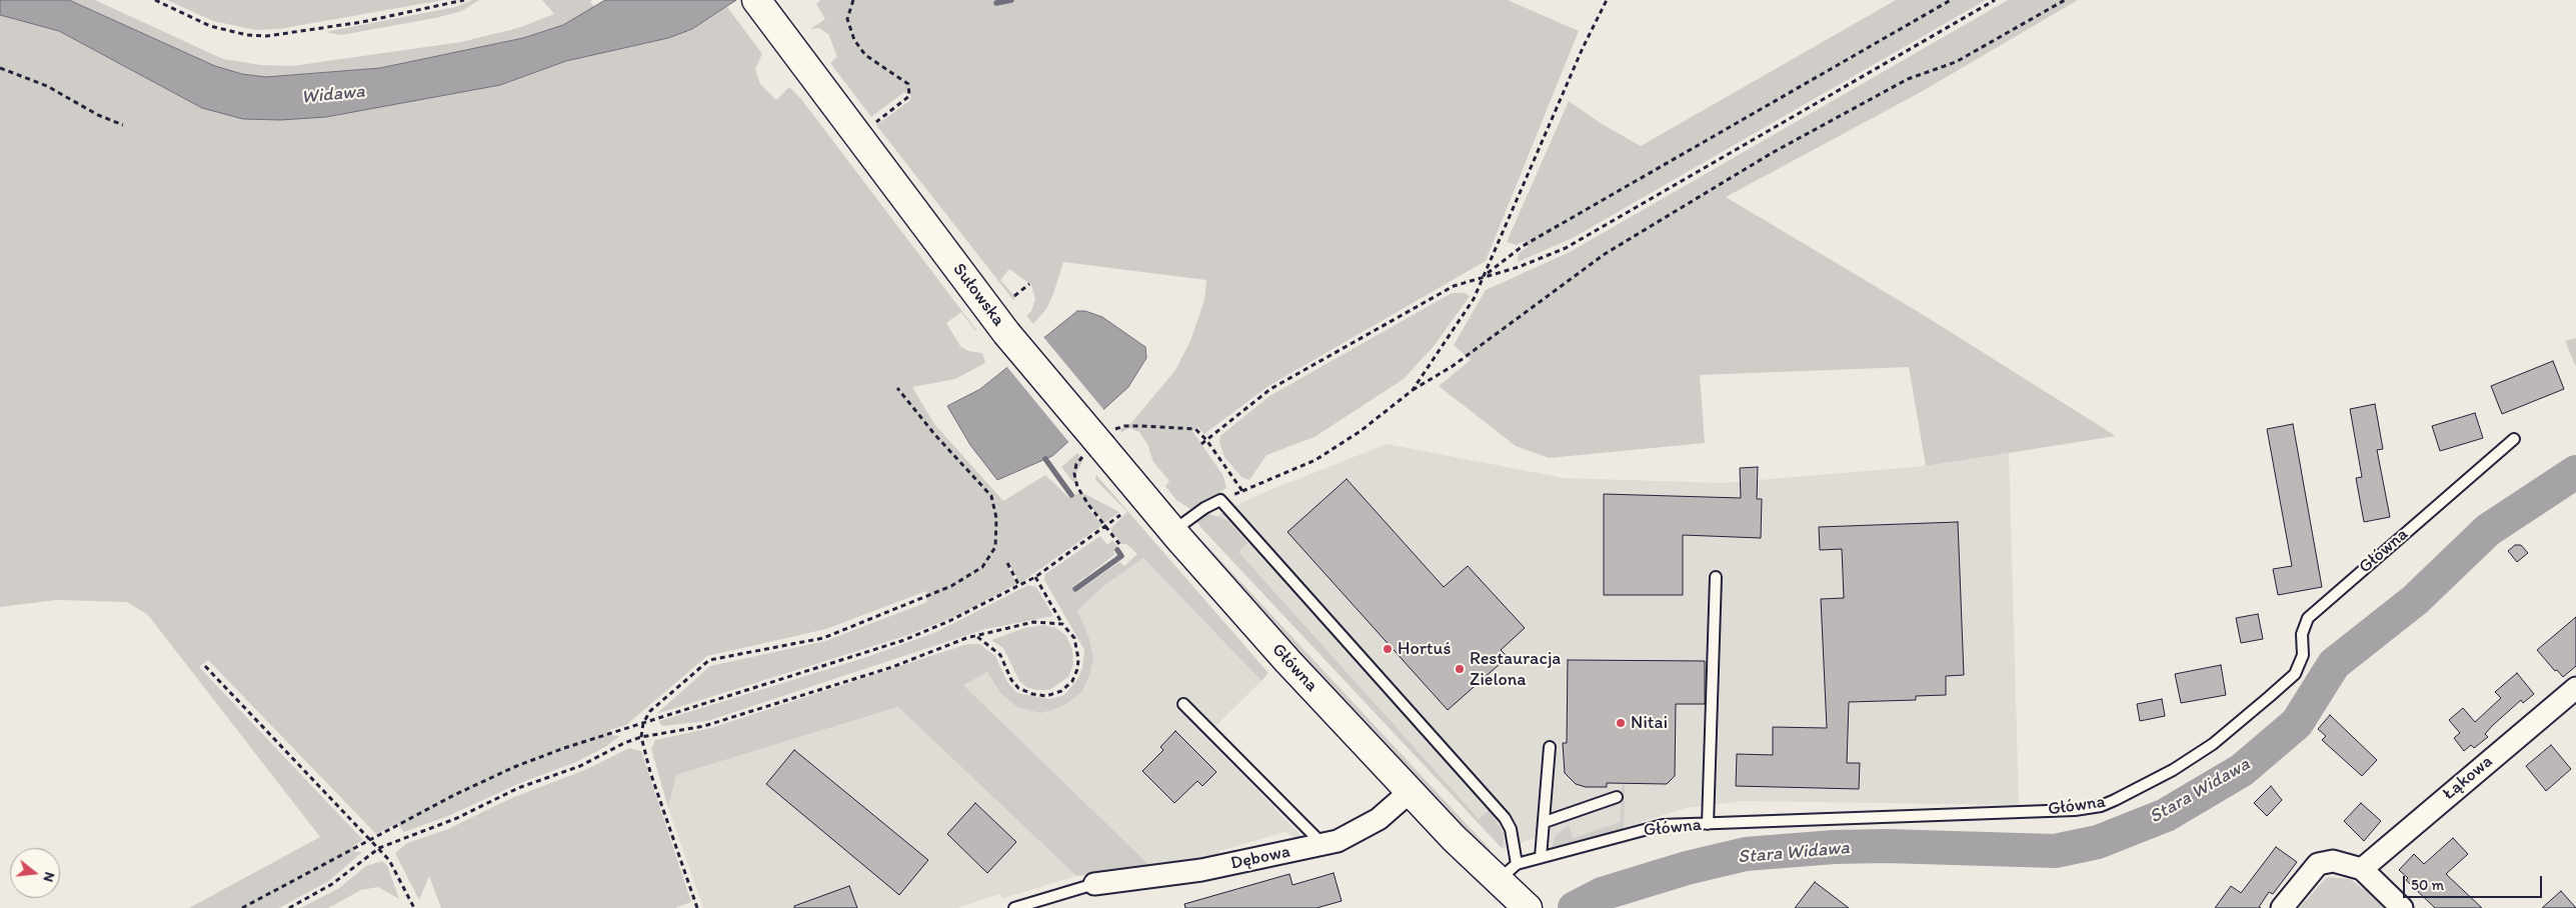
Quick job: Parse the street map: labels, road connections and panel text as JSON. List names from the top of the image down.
{
  "streets": {
    "main road": ["Sułowska", "Główna"],
    "street": ["Łąkowa", "Dębowa"]
  },
  "crossings": [
    ["Sułowska", "Główna"],
    ["Główna", "Dębowa"]
  ],
  "water": ["Widawa", "Stara Widawa"],
  "places": ["Hortuś", "Restauracja Zielona", "Nitai"],
  "scale_bar": "50 m",
  "north": "right"
}
